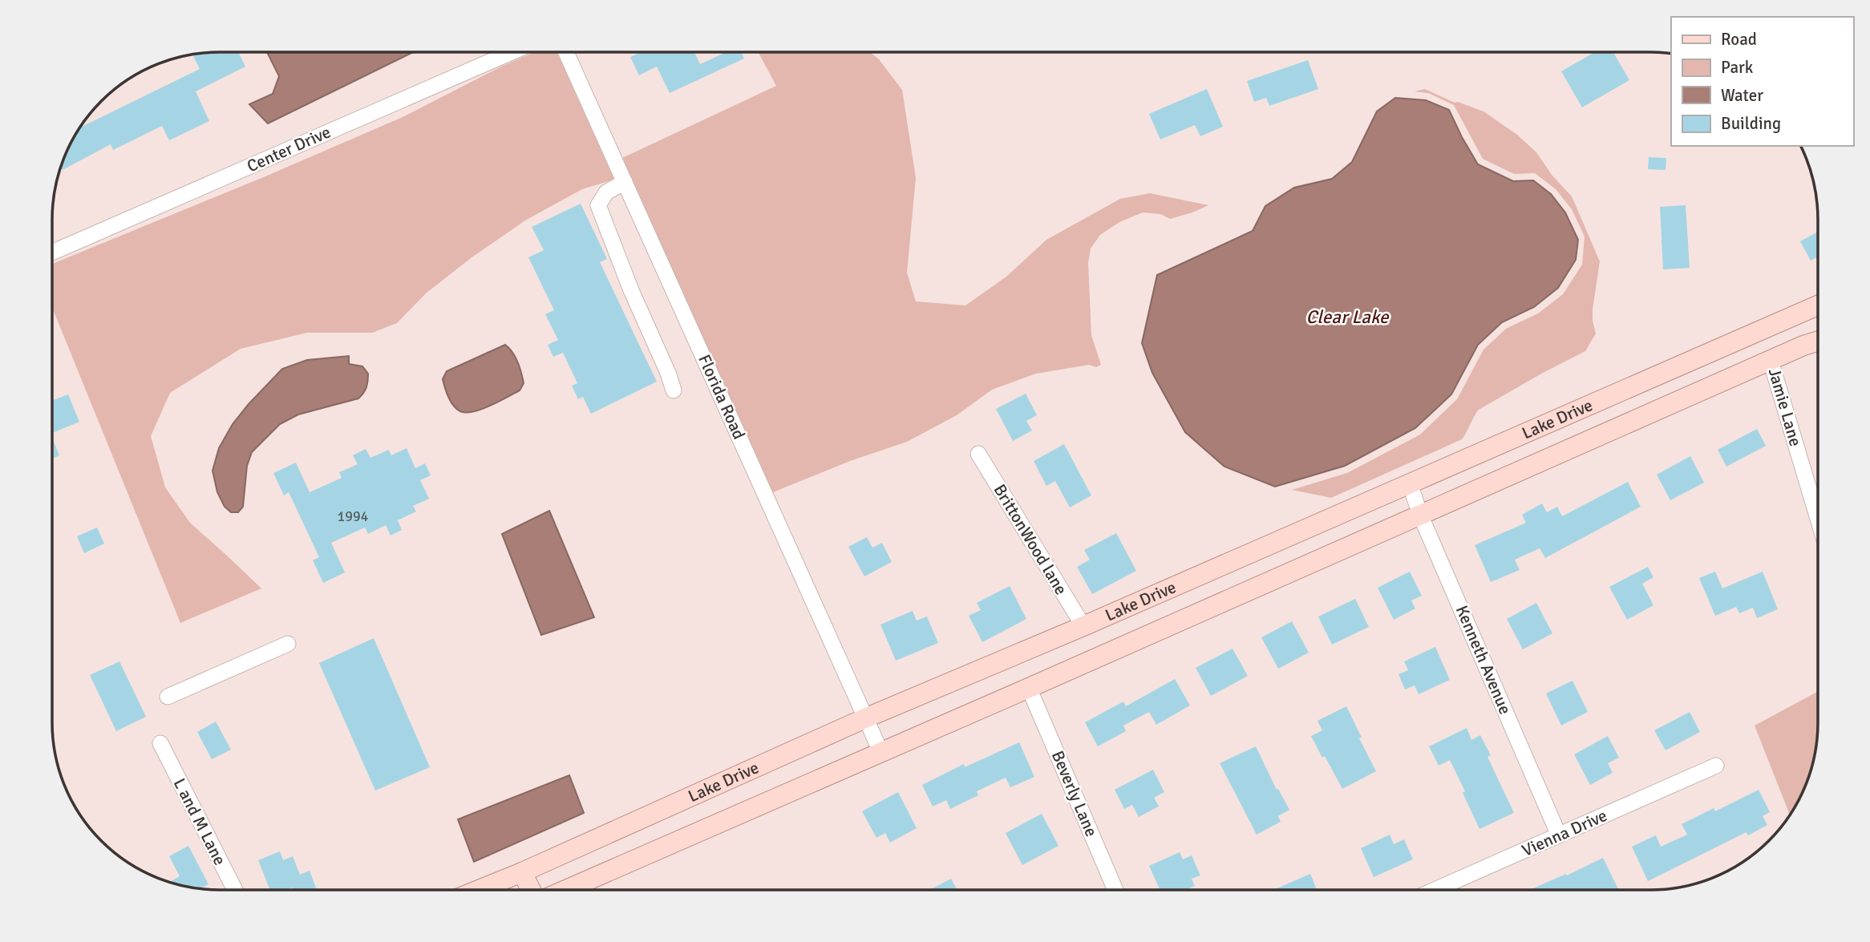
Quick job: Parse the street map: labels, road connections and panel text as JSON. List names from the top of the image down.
{
  "streets": {
    "main road": ["Lake Drive"],
    "street": [
      "Center Drive",
      "Florida Road",
      "Jamie Lane",
      "BrittonWood lane",
      "Kenneth Avenue",
      "Beverly Lane",
      "L and M Lane",
      "Vienna Drive"
    ]
  },
  "crossings": [
    ["Florida Road", "Lake Drive"],
    ["Jamie Lane", "Lake Drive"],
    ["Lake Drive", "BrittonWood lane"],
    ["Lake Drive", "Kenneth Avenue"],
    ["Lake Drive", "Beverly Lane"],
    ["Kenneth Avenue", "Vienna Drive"]
  ],
  "water": ["Clear Lake"],
  "house_numbers": ["1994"],
  "legend": [
    "Road",
    "Park",
    "Water",
    "Building"
  ]
}
